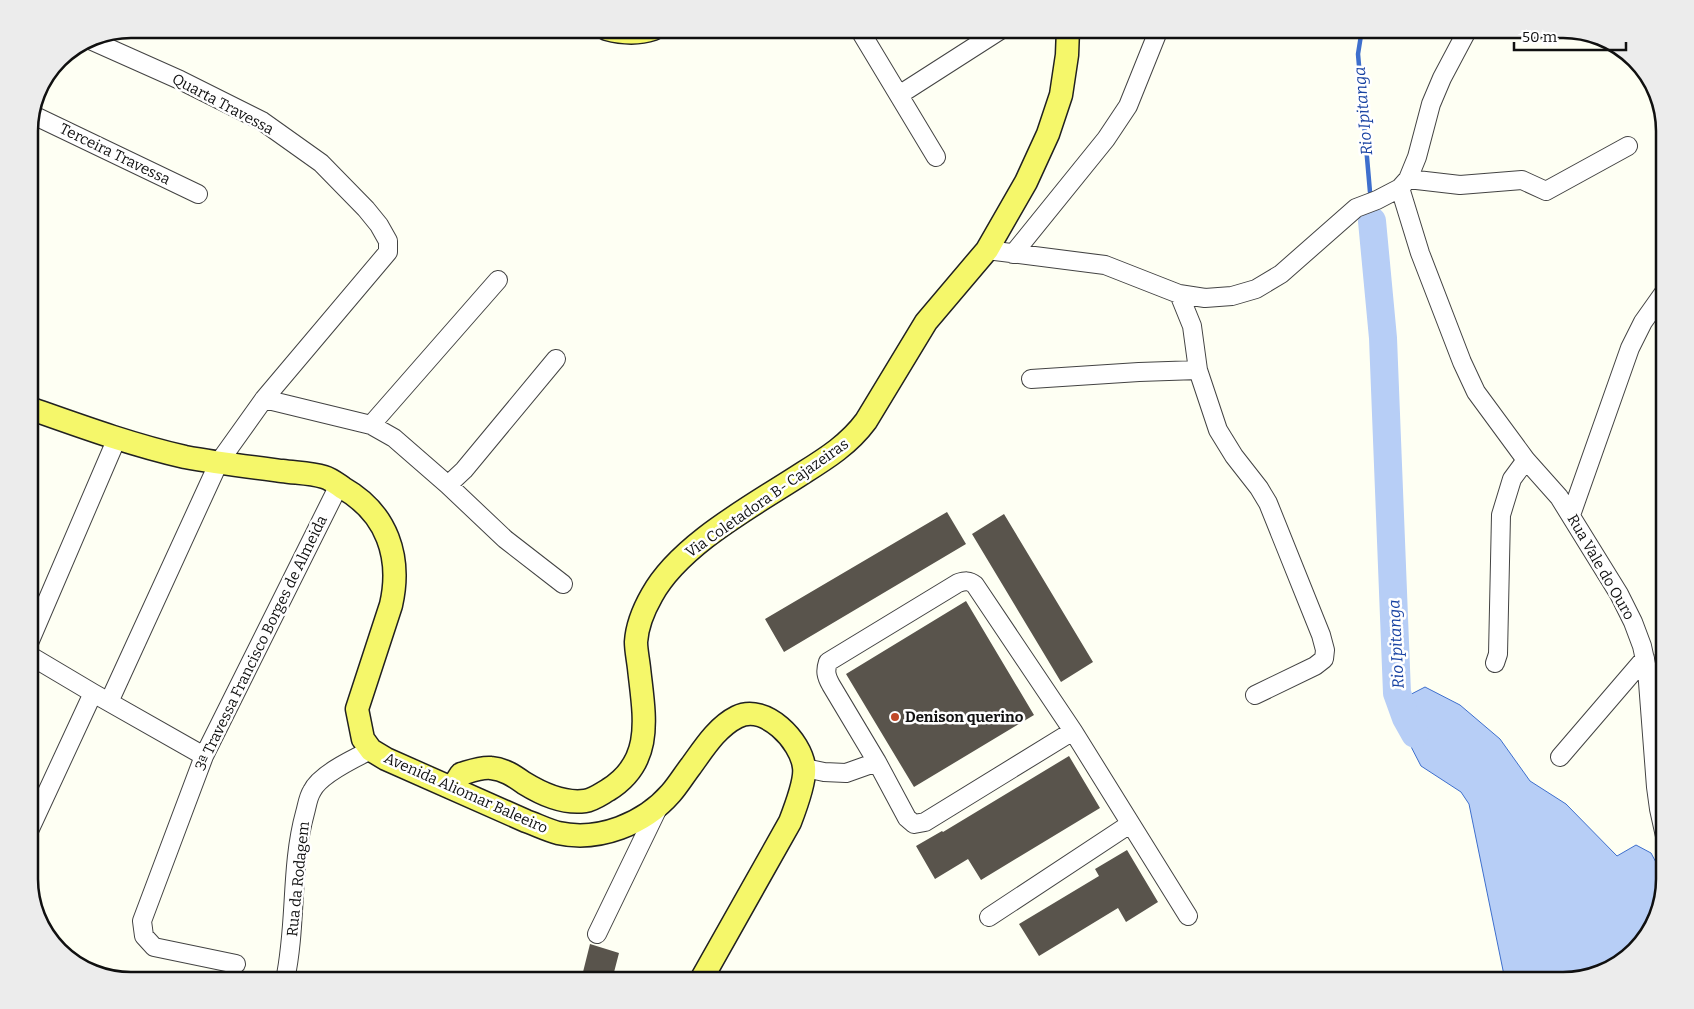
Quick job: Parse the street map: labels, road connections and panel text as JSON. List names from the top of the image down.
{
  "streets": {
    "main road": ["Via Coletadora B- Cajazeiras", "Avenida Aliomar Baleeiro"],
    "street": [
      "Quarta Travessa",
      "Terceira Travessa",
      "Rua Vale do Ouro",
      "3ª Travessa Francisco Borges de Almeida",
      "Rua da Rodagem"
    ]
  },
  "crossings": [
    ["Via Coletadora B- Cajazeiras", "Avenida Aliomar Baleeiro"],
    ["3ª Travessa Francisco Borges de Almeida", "Avenida Aliomar Baleeiro"],
    ["Avenida Aliomar Baleeiro", "Rua da Rodagem"]
  ],
  "water": ["Rio Ipitanga"],
  "places": ["Denison querino"],
  "scale_bar": "50 m"
}
